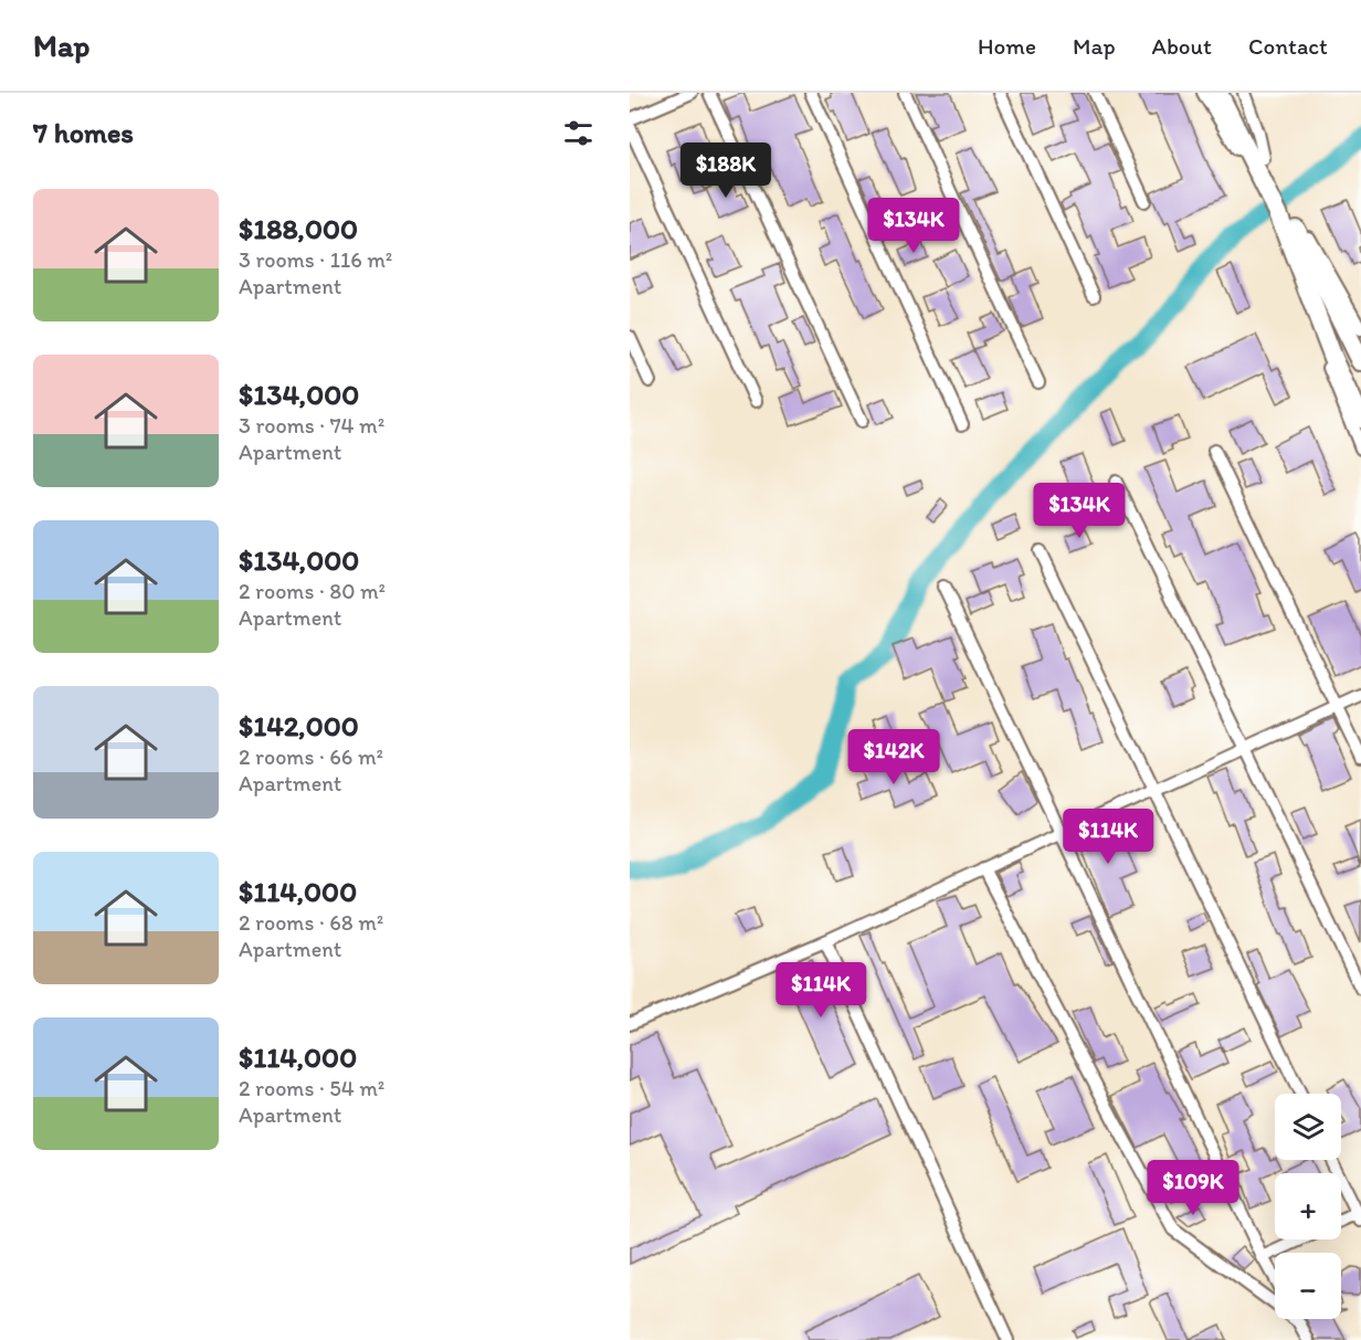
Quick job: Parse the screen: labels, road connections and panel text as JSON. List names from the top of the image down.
{
  "page": {
    "header": "Map",
    "nav": [
      "Home",
      "Map",
      "About",
      "Contact"
    ],
    "heading": "7 homes",
    "price": [
      "$188K",
      "$134K",
      "$134K",
      "$142K",
      "$114K",
      "$114K",
      "$109K"
    ],
    "list": [
      {
        "name": "$188,000",
        "note": "3 rooms · 116 m² · Apartment"
      },
      {
        "name": "$134,000",
        "note": "3 rooms · 74 m² · Apartment"
      },
      {
        "name": "$134,000",
        "note": "2 rooms · 80 m² · Apartment"
      },
      {
        "name": "$142,000",
        "note": "2 rooms · 66 m² · Apartment"
      },
      {
        "name": "$114,000",
        "note": "2 rooms · 68 m² · Apartment"
      },
      {
        "name": "$114,000",
        "note": "2 rooms · 54 m² · Apartment"
      }
    ],
    "map_buttons": ["+", "−"]
  }
}
